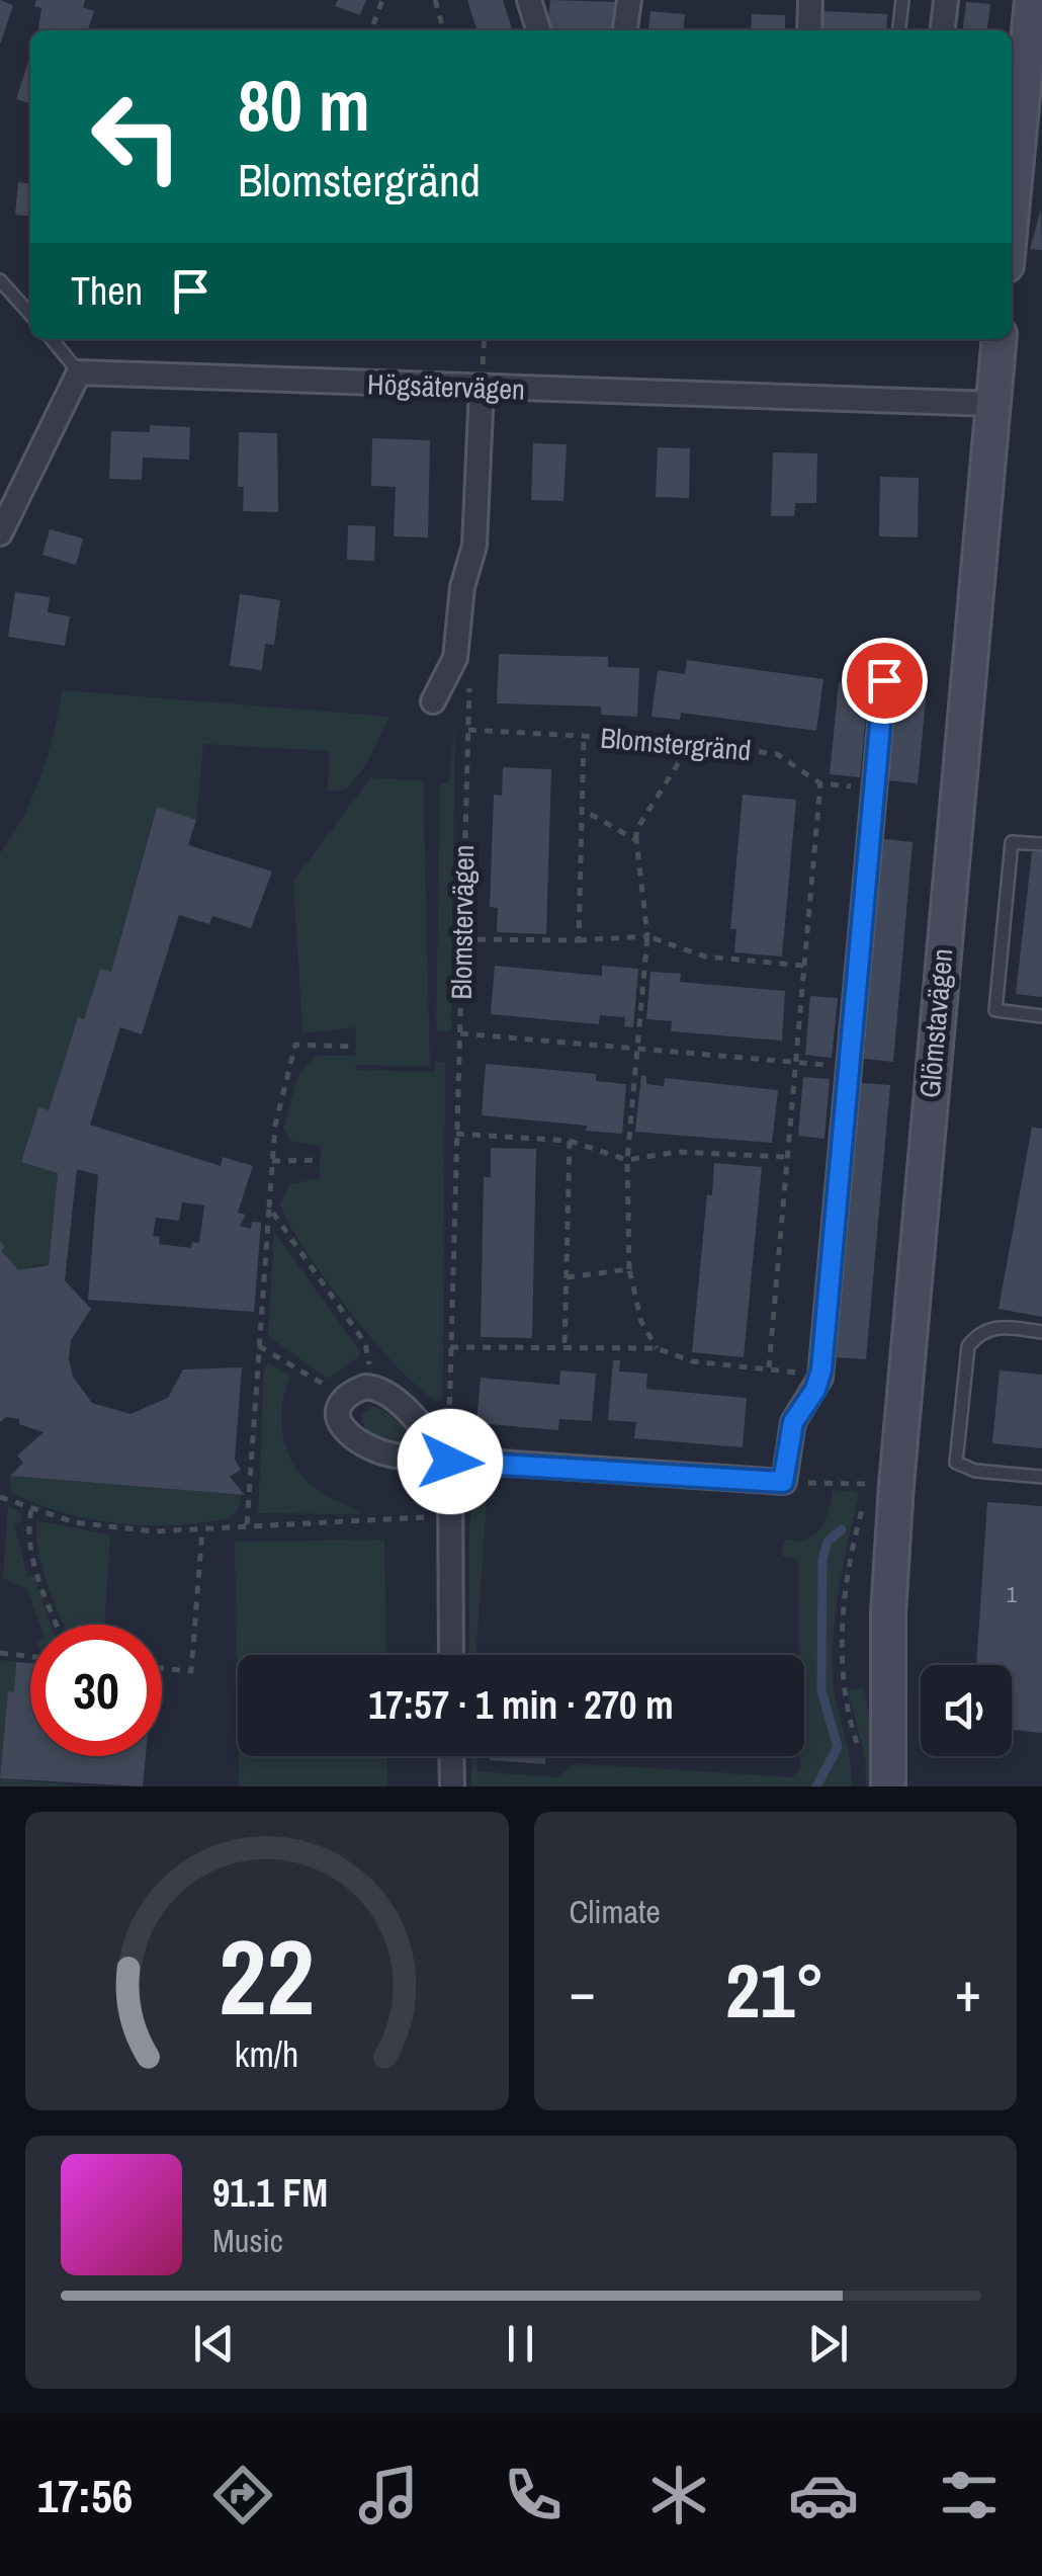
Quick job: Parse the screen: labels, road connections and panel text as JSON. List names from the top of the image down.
{
  "streets": {
    "main road": ["Glömstavägen"],
    "street": ["Högsätervägen"],
    "path": ["Blomstergränd", "Blomstervägen"]
  },
  "crossings": [
    ["Högsätervägen", "Glömstavägen"],
    ["Blomstergränd", "Blomstervägen"]
  ],
  "house_numbers": ["1"],
  "page": {
    "turn": ["80 m", "Blomstergränd"],
    "then": "Then",
    "limit": "30",
    "trip": "17:57 · 1 min · 270 m",
    "tile": "Climate",
    "heat": ["−", "21°", "+"],
    "song": ["91.1 FM", "Music"],
    "tabs": "17:56",
    "gauge": ["22", "km/h"]
  }
}
